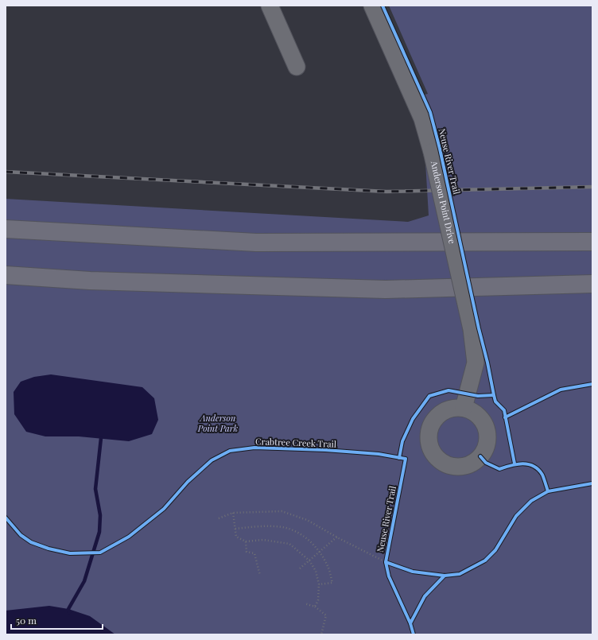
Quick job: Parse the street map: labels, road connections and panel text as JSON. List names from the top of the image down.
{
  "streets": {
    "street": ["Anderson Point Drive"],
    "cycle path": ["Neuse River Trail", "Crabtree Creek Trail"]
  },
  "parks": ["Anderson Point Park"],
  "scale_bar": "50 m"
}
